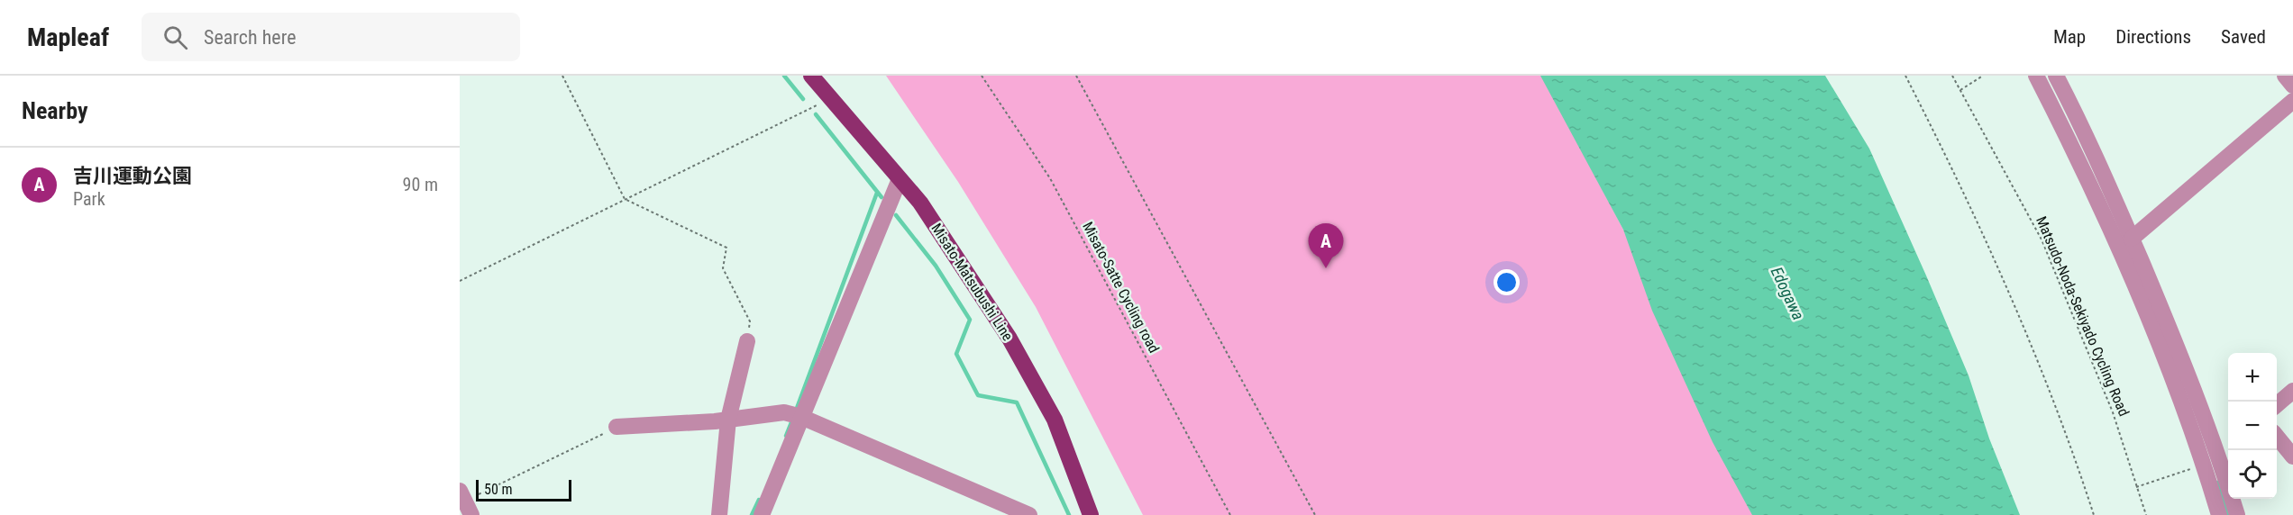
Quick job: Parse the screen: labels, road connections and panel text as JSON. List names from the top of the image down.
{
  "streets": {
    "main road": ["Misato-Matsubushi Line"],
    "path": ["Misato-Satte Cycling road", "Matsudo-Noda-Sekiyado Cycling Road"]
  },
  "water": ["Edogawa"],
  "scale_bar": "50 m",
  "page": {
    "header": "Mapleaf",
    "search": "Search here",
    "nav": ["Map", "Directions", "Saved"],
    "heading": "Nearby",
    "list": [
      {
        "mark": "A",
        "name": "吉川運動公園",
        "note": "Park",
        "value": "90 m"
      }
    ],
    "pins": "A",
    "map_buttons": ["+", "−"],
    "scale": "50 m"
  }
}
